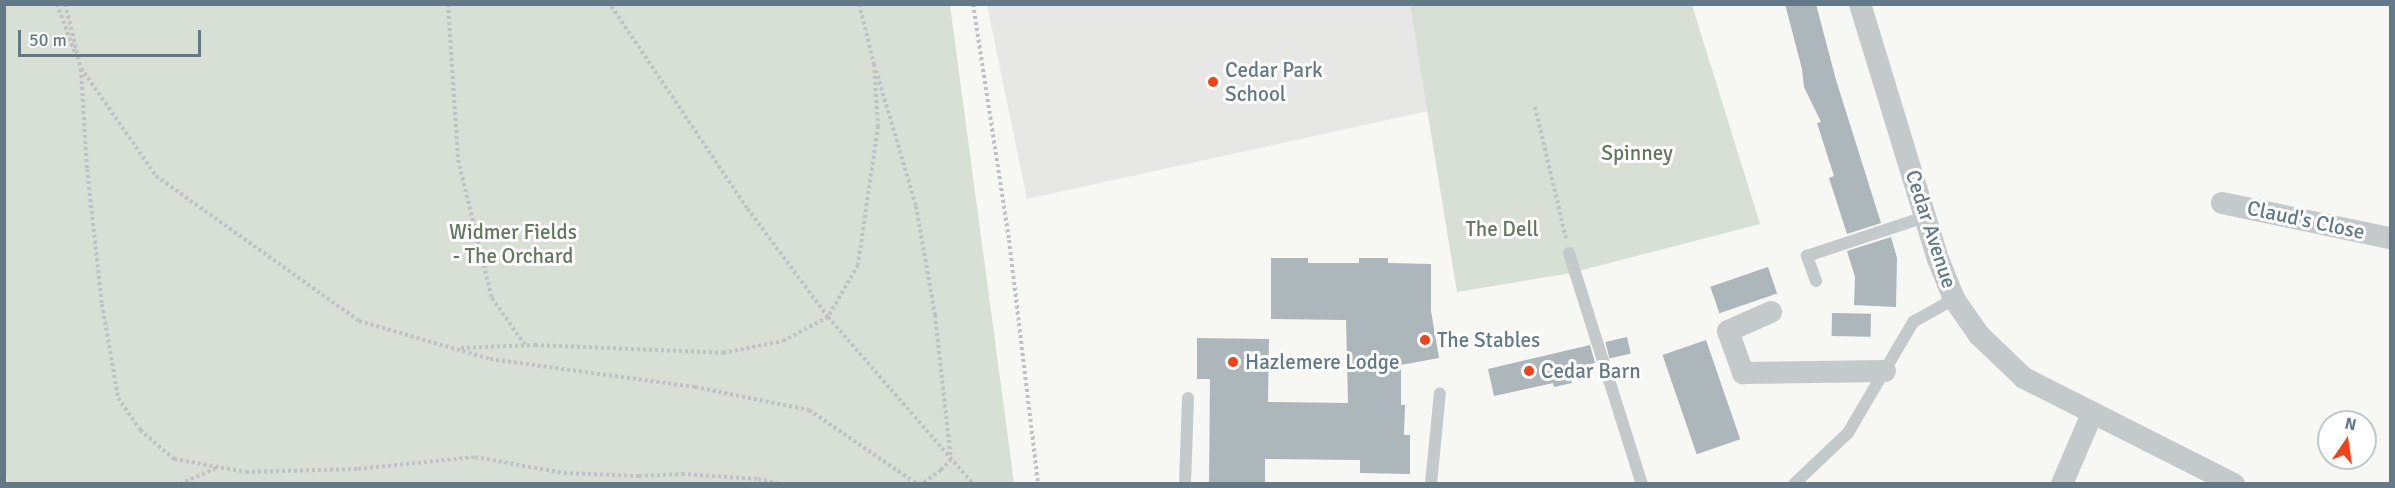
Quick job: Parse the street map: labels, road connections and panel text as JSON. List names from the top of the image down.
{
  "streets": {
    "street": ["Claud's Close", "Cedar Avenue"]
  },
  "parks": ["Spinney", "The Dell", "Widmer Fields - The Orchard"],
  "places": [
    "Cedar Park School",
    "The Stables",
    "Hazlemere Lodge",
    "Cedar Barn"
  ],
  "scale_bar": "50 m",
  "north": "top"
}
